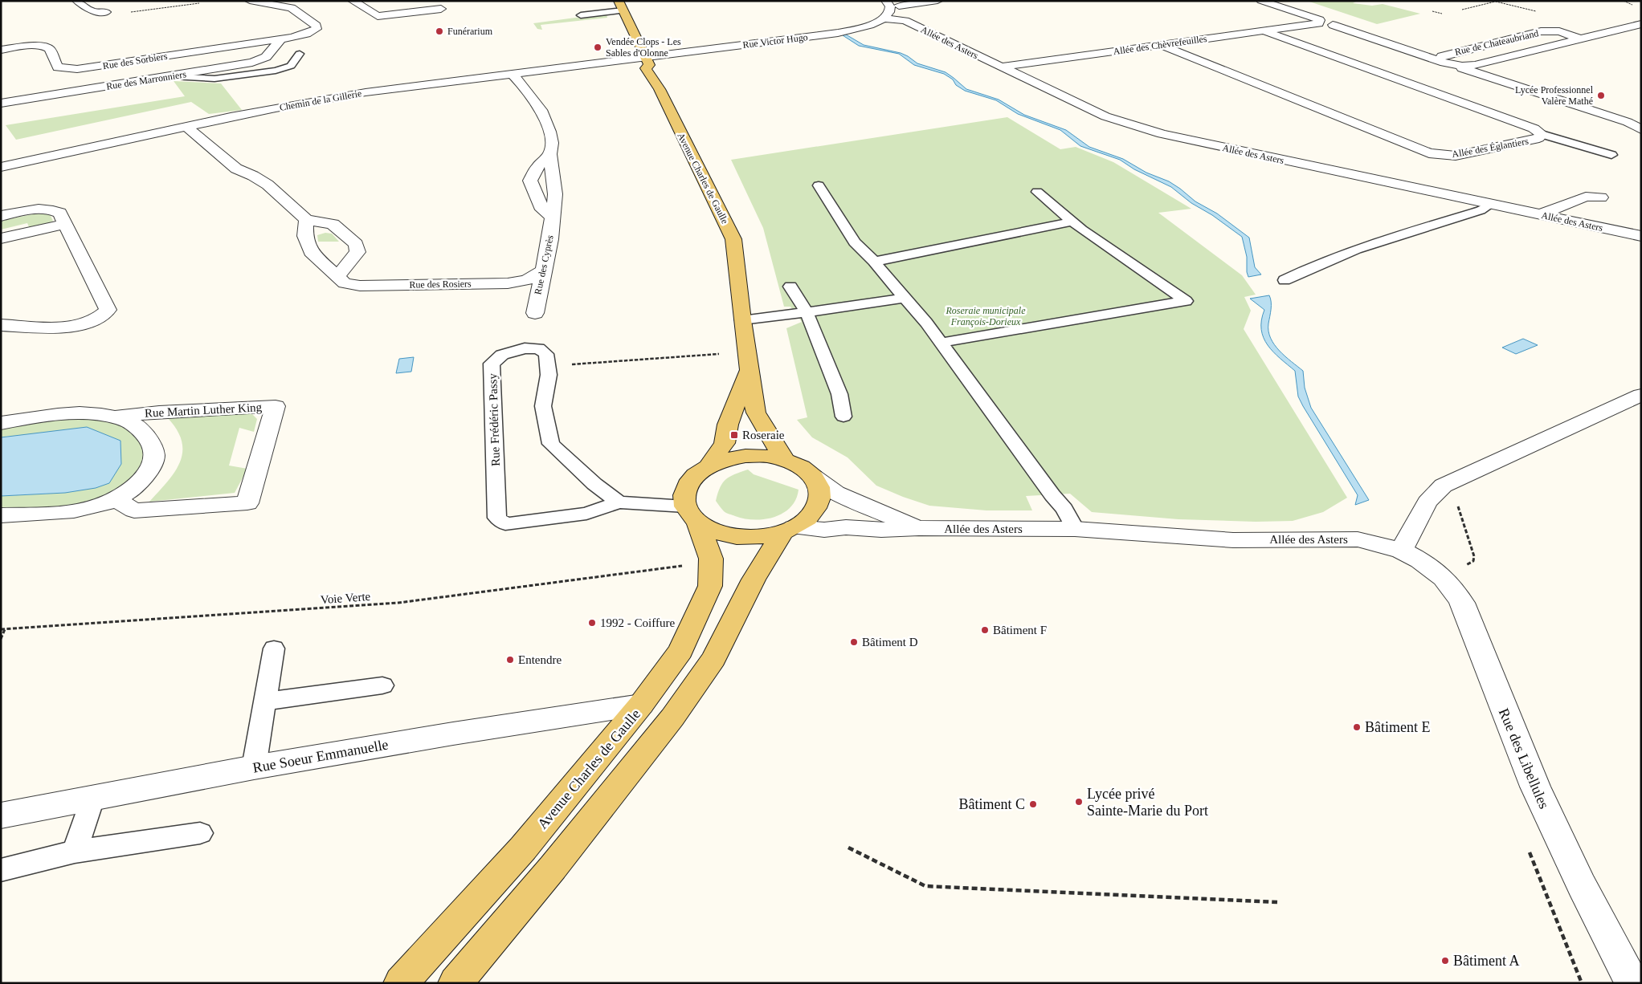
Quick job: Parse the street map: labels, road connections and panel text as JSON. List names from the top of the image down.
{
  "streets": {
    "main road": ["Avenue Charles de Gaulle"],
    "street": [
      "Rue Victor Hugo",
      "Allée des Asters",
      "Rue de Chateaubriand",
      "Allée des Chèvrefeuilles",
      "Rue des Sorbiers",
      "Rue des Marronniers",
      "Chemin de la Gillerie",
      "Allée des Églantiers",
      "Rue des Cyprès",
      "Rue des Rosiers",
      "Rue Martin Luther King",
      "Rue Soeur Emmanuelle",
      "Rue des Libellules"
    ],
    "lane": ["Rue Frédéric Passy"],
    "path": ["Voie Verte"]
  },
  "crossings": [
    ["Rue Victor Hugo", "Allée des Asters"],
    ["Rue Victor Hugo", "Chemin de la Gillerie"],
    ["Rue Victor Hugo", "Avenue Charles de Gaulle"],
    ["Allée des Asters", "Allée des Chèvrefeuilles"],
    ["Allée des Asters", "Avenue Charles de Gaulle"],
    ["Allée des Asters", "Rue des Libellules"],
    ["Rue de Chateaubriand", "Allée des Chèvrefeuilles"],
    ["Allée des Chèvrefeuilles", "Allée des Églantiers"],
    ["Rue des Sorbiers", "Rue des Marronniers"],
    ["Chemin de la Gillerie", "Avenue Charles de Gaulle"],
    ["Chemin de la Gillerie", "Rue des Cyprès"],
    ["Avenue Charles de Gaulle", "Rue Soeur Emmanuelle"],
    ["Rue des Cyprès", "Rue des Rosiers"]
  ],
  "parks": ["Roseraie municipale François-Dorieux"],
  "places": {
    "other": [
      "Funérarium",
      "Vendée Clops - Les Sables d'Olonne",
      "Lycée Professionnel Valère Mathé",
      "1992 - Coiffure",
      "Bâtiment F",
      "Bâtiment D",
      "Entendre",
      "Bâtiment E",
      "Lycée privé Sainte-Marie du Port",
      "Bâtiment C",
      "Bâtiment A"
    ],
    "transit": ["Roseraie"]
  }
}
